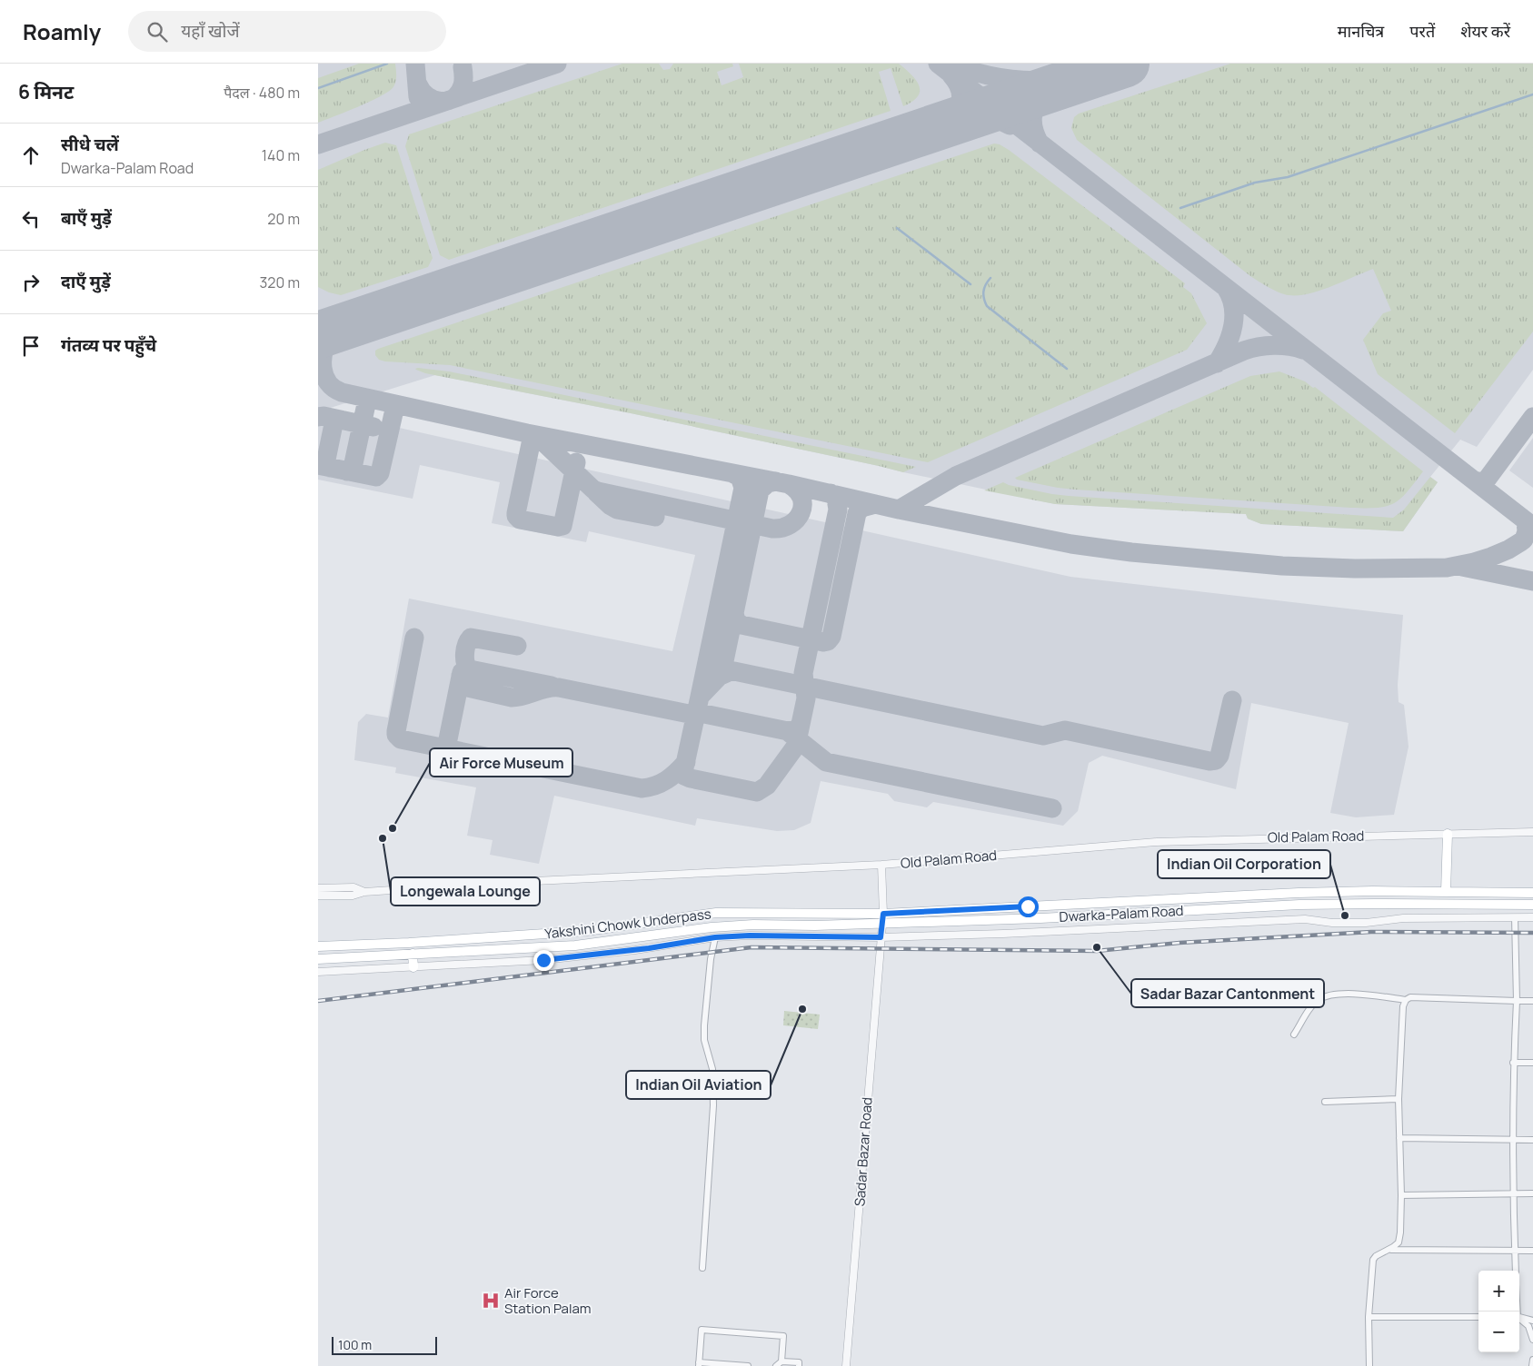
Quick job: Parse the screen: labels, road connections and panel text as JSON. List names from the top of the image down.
{
  "streets": {
    "main road": ["Dwarka-Palam Road", "Yakshini Chowk Underpass"],
    "street": ["Old Palam Road", "Sadar Bazar Road"]
  },
  "crossings": [
    ["Old Palam Road", "Sadar Bazar Road"],
    ["Dwarka-Palam Road", "Yakshini Chowk Underpass"],
    ["Dwarka-Palam Road", "Sadar Bazar Road"],
    ["Yakshini Chowk Underpass", "Sadar Bazar Road"]
  ],
  "places": {
    "other": [
      "Air Force Museum",
      "Longewala Lounge",
      "Indian Oil Corporation",
      "Sadar Bazar Cantonment",
      "Indian Oil Aviation"
    ],
    "hospital": ["Air Force Station Palam"]
  },
  "scale_bar": "100 m",
  "page": {
    "header": "Roamly",
    "search": "यहाँ खोजें",
    "nav": ["मानचित्र", "परतें", "शेयर करें"],
    "heading": ["6 मिनट", "पैदल · 480 m"],
    "list": [
      ["सीधे चलें", "Dwarka-Palam Road", "140 m"],
      ["बाएँ मुड़ें", "20 m"],
      ["दाएँ मुड़ें", "320 m"],
      "गंतव्य पर पहुँचे"
    ],
    "map_buttons": ["+", "−"],
    "scale": "100 m"
  }
}
